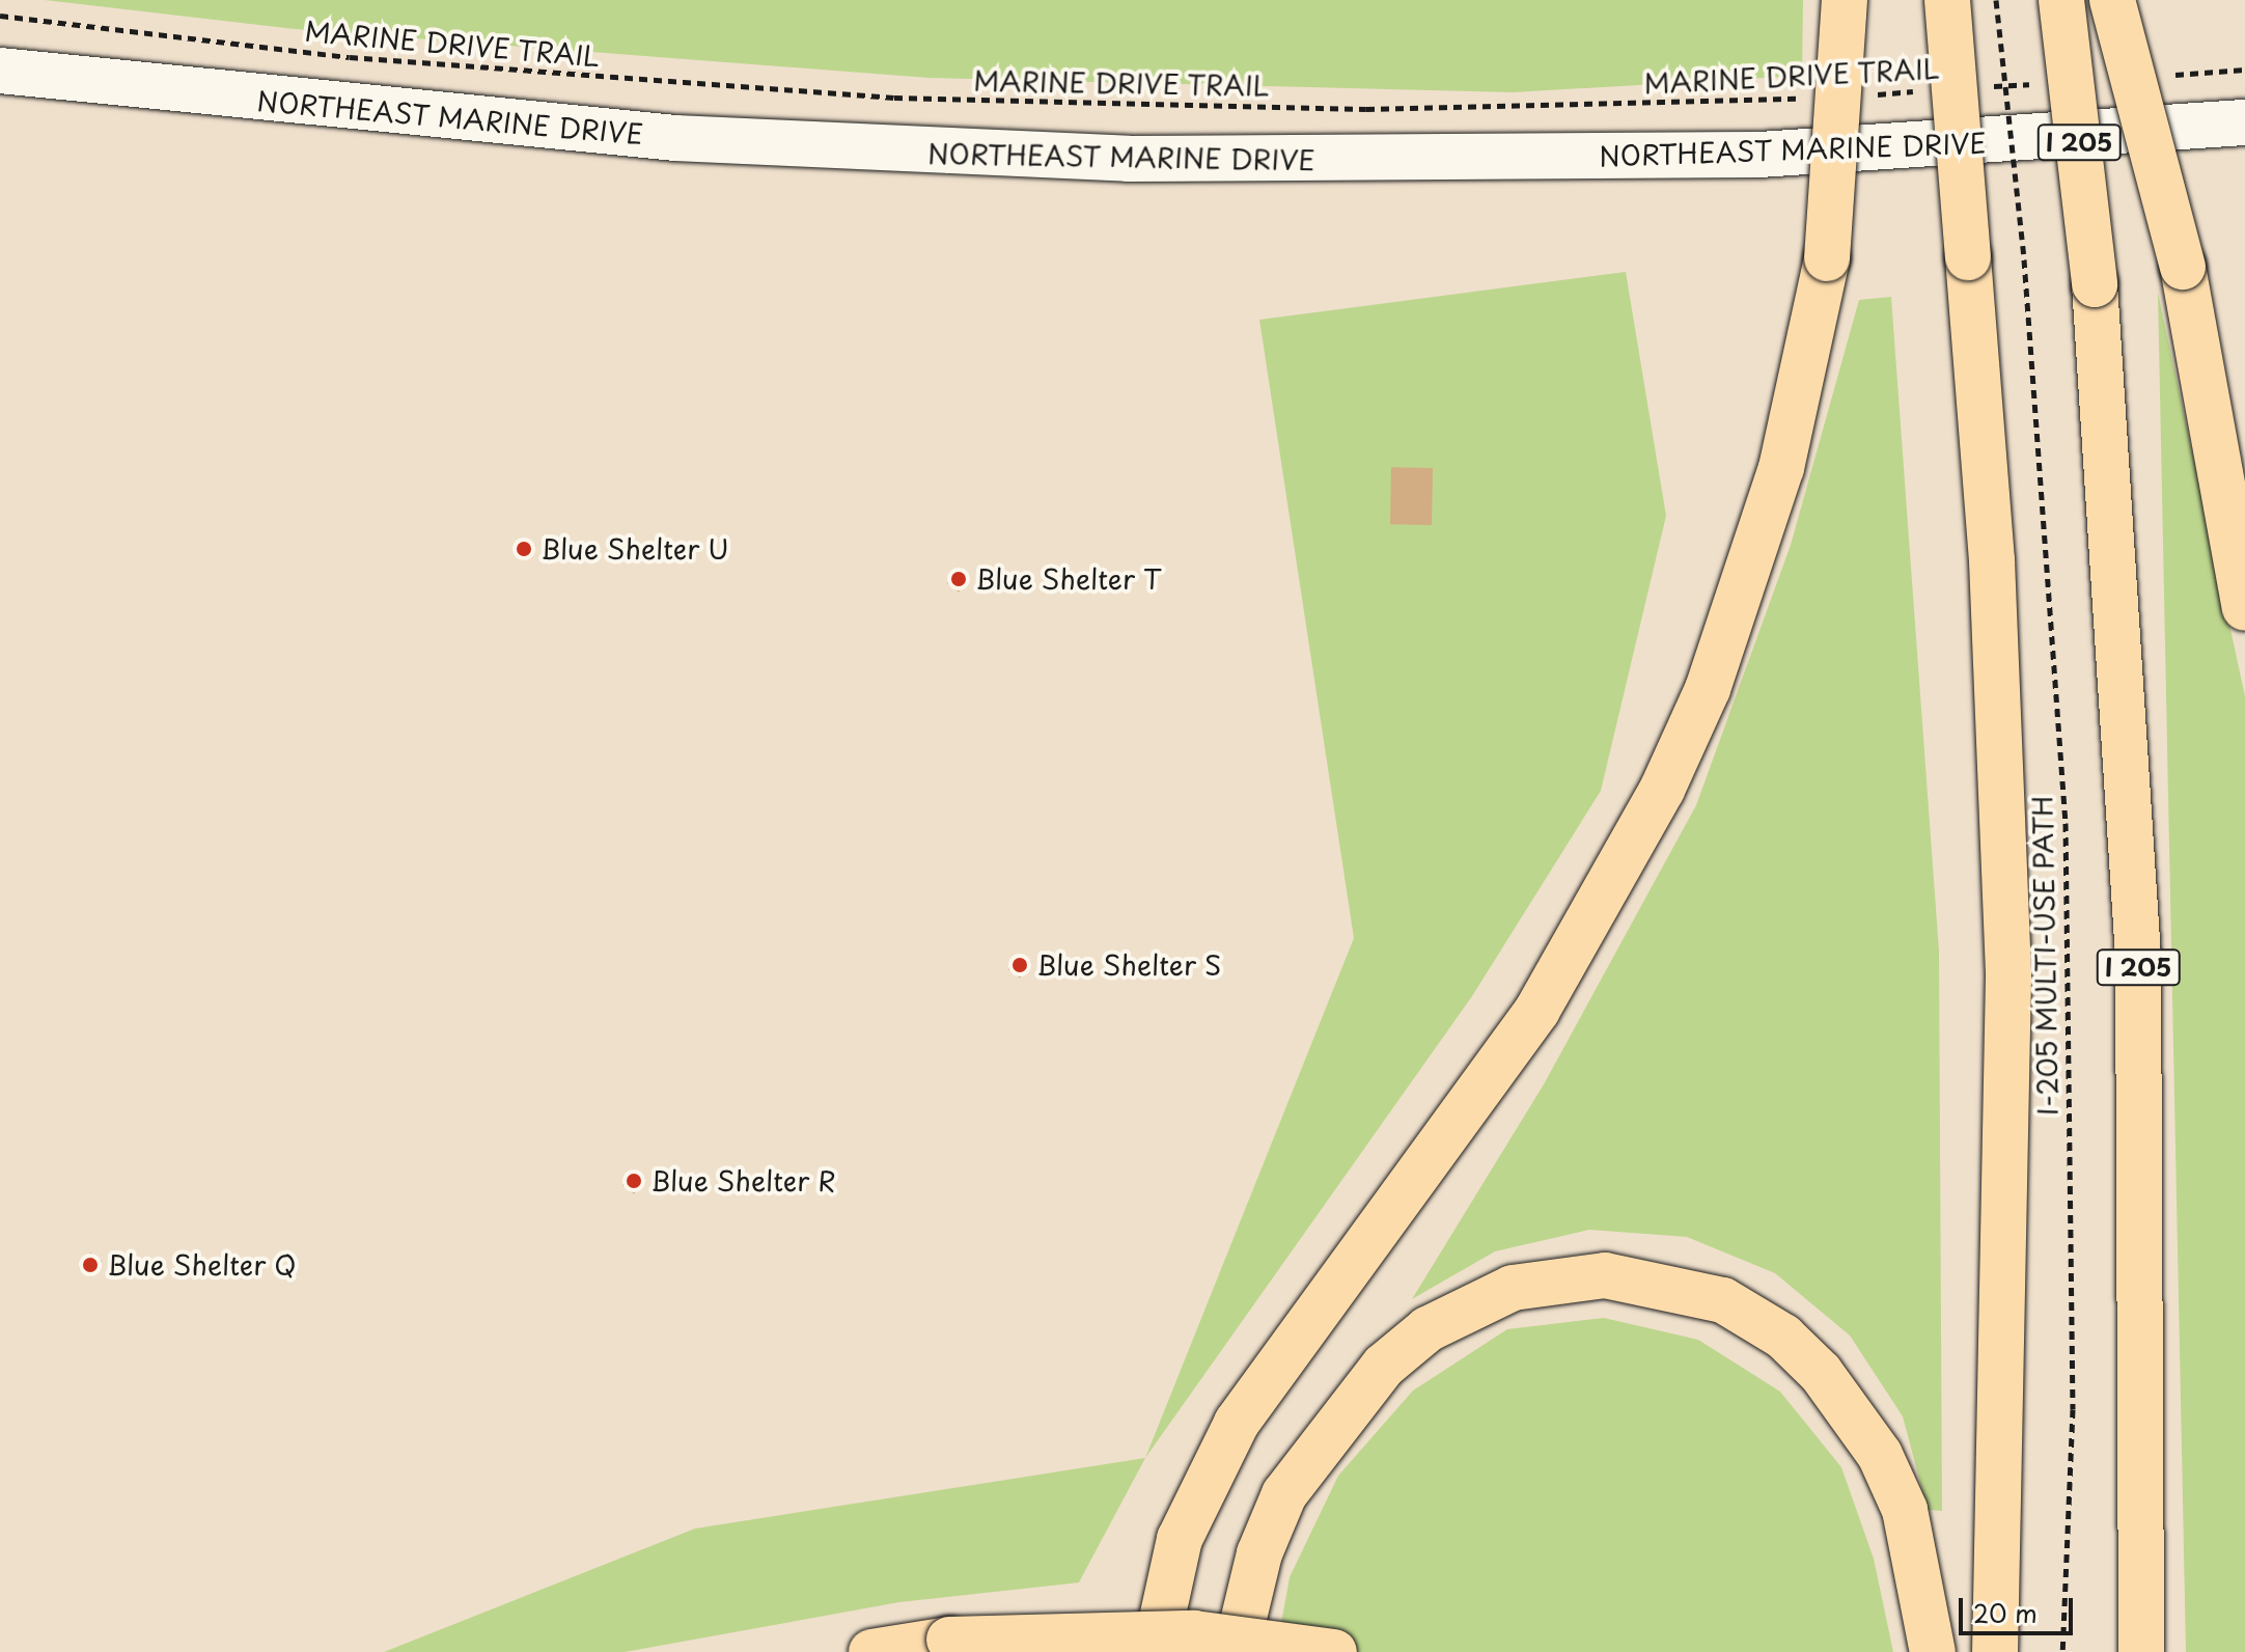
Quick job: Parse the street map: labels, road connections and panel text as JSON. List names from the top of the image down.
{
  "streets": {
    "highway": ["I 205"],
    "main road": ["NORTHEAST MARINE DRIVE"],
    "path": ["MARINE DRIVE TRAIL", "I-205 MULTI-USE PATH"]
  },
  "places": [
    "Blue Shelter U",
    "Blue Shelter T",
    "Blue Shelter S",
    "Blue Shelter R",
    "Blue Shelter Q"
  ],
  "scale_bar": "20 m"
}
